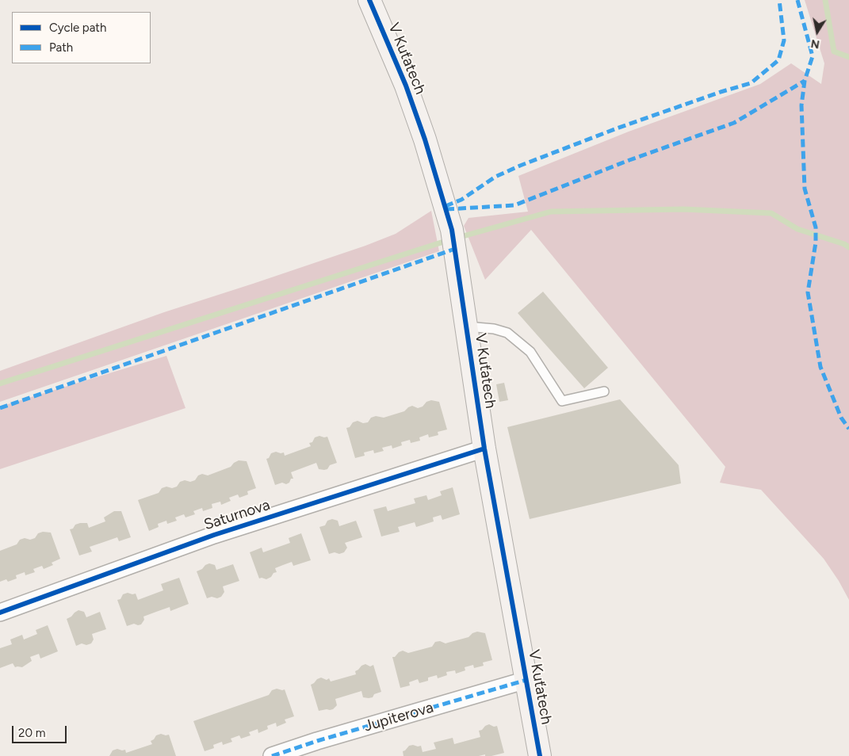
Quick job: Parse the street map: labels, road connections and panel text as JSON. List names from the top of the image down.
{
  "streets": {
    "street": ["V Kuťatech", "Saturnova", "Jupiterova"]
  },
  "crossings": [
    ["V Kuťatech", "Saturnova"],
    ["V Kuťatech", "Jupiterova"]
  ],
  "legend": ["Cycle path", "Path"],
  "scale_bar": "20 m",
  "north": "bottom"
}
